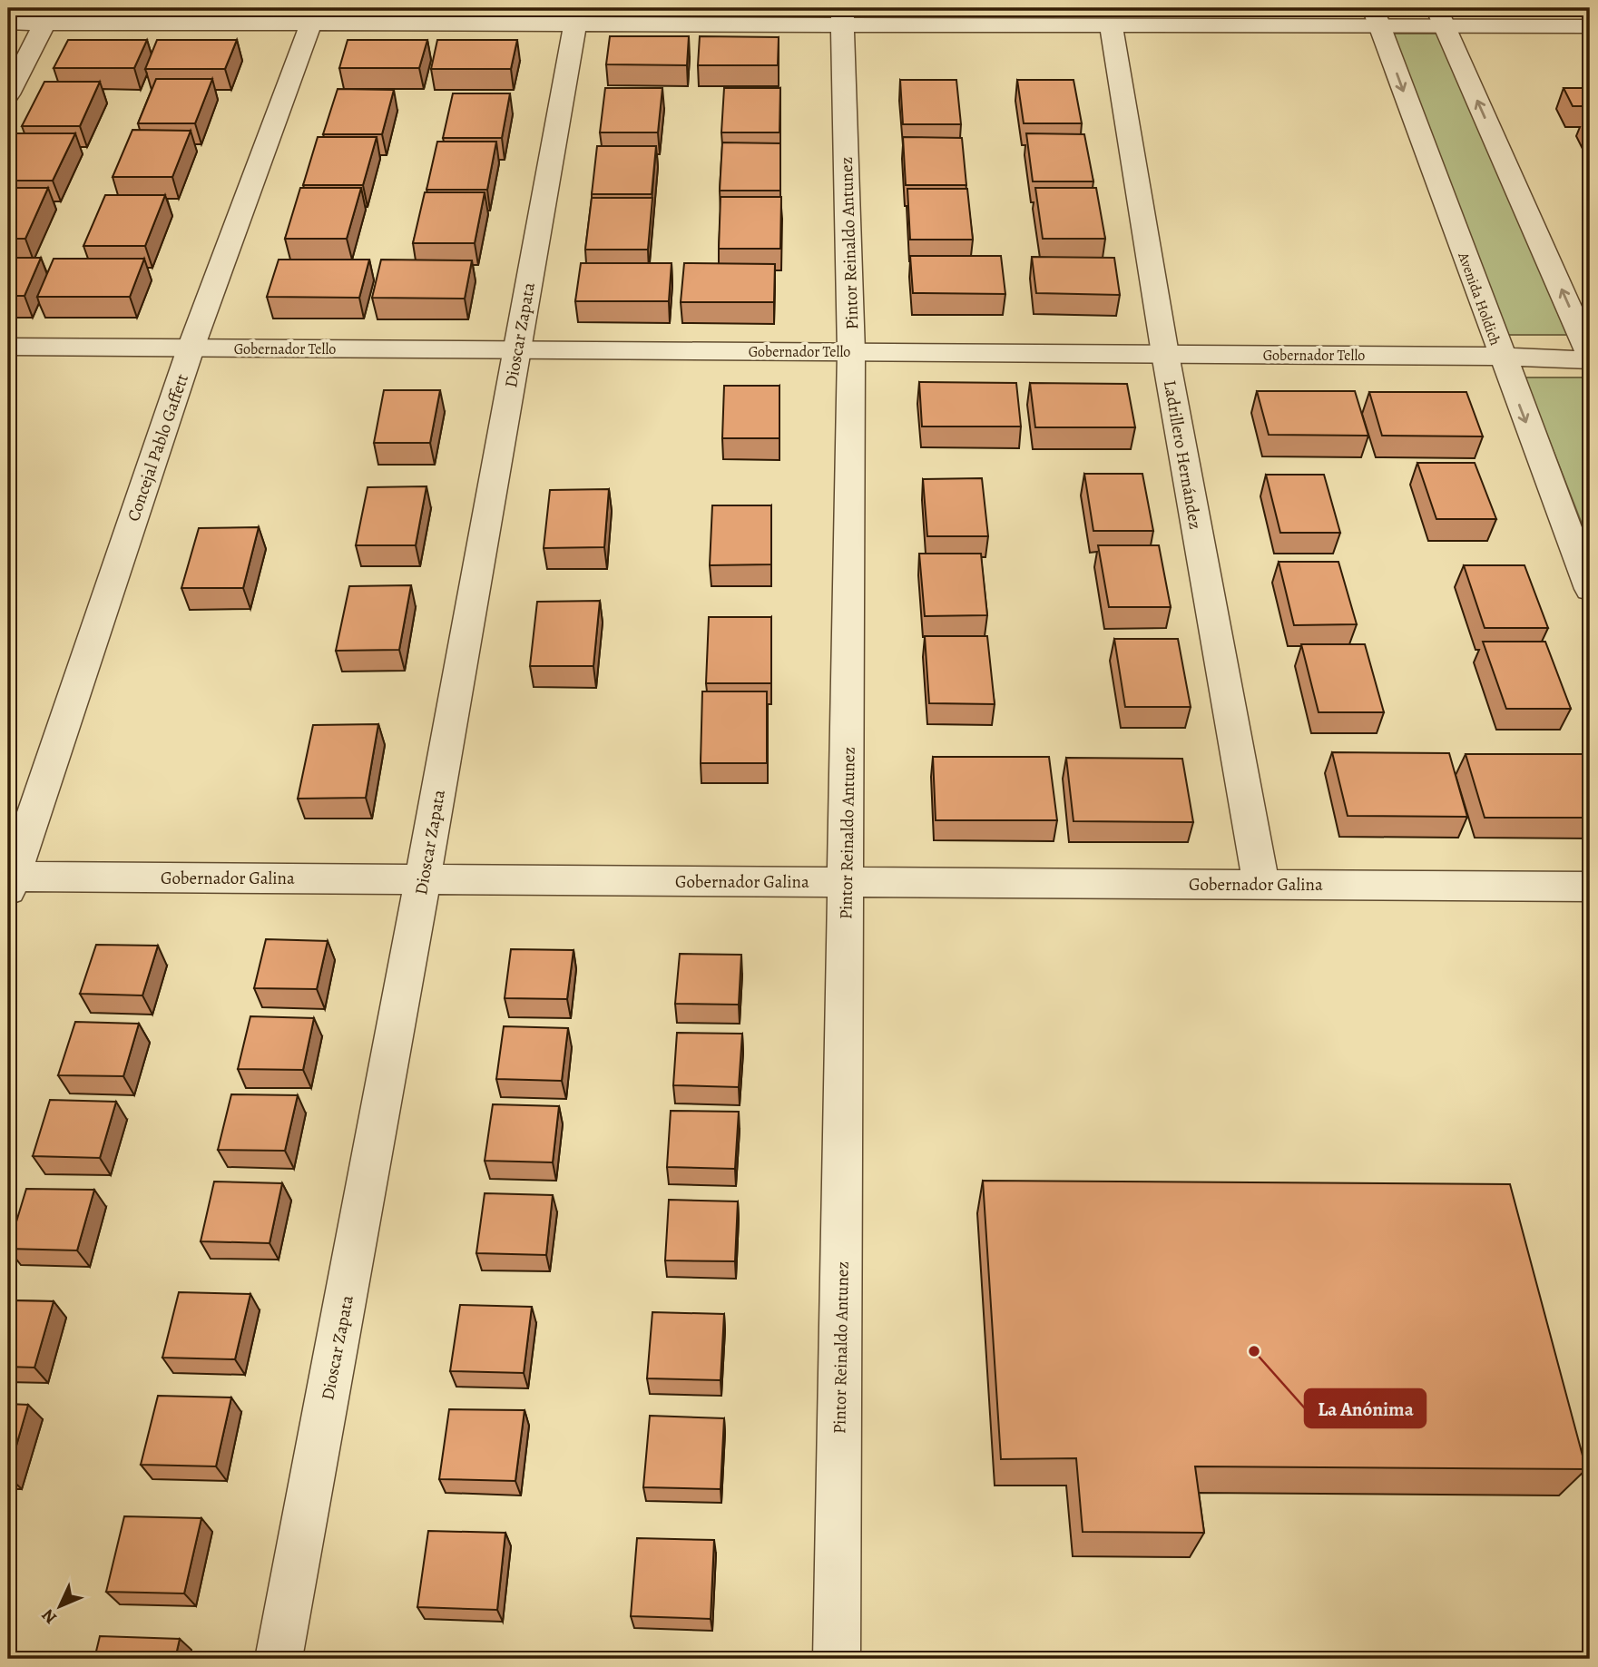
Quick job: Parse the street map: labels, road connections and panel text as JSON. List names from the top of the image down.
{
  "streets": {
    "street": [
      "Pintor Reinaldo Antunez",
      "Avenida Holdich",
      "Dioscar Zapata",
      "Gobernador Tello",
      "Concejal Pablo Gaffett",
      "Ladrillero Hernández",
      "Gobernador Galina"
    ]
  },
  "crossings": [
    ["Pintor Reinaldo Antunez", "Gobernador Tello"],
    ["Pintor Reinaldo Antunez", "Gobernador Galina"],
    ["Avenida Holdich", "Gobernador Tello"],
    ["Dioscar Zapata", "Gobernador Tello"],
    ["Dioscar Zapata", "Gobernador Galina"],
    ["Gobernador Tello", "Concejal Pablo Gaffett"],
    ["Gobernador Tello", "Ladrillero Hernández"],
    ["Concejal Pablo Gaffett", "Gobernador Galina"],
    ["Ladrillero Hernández", "Gobernador Galina"]
  ],
  "places": ["La Anónima"],
  "north": "bottom left"
}
